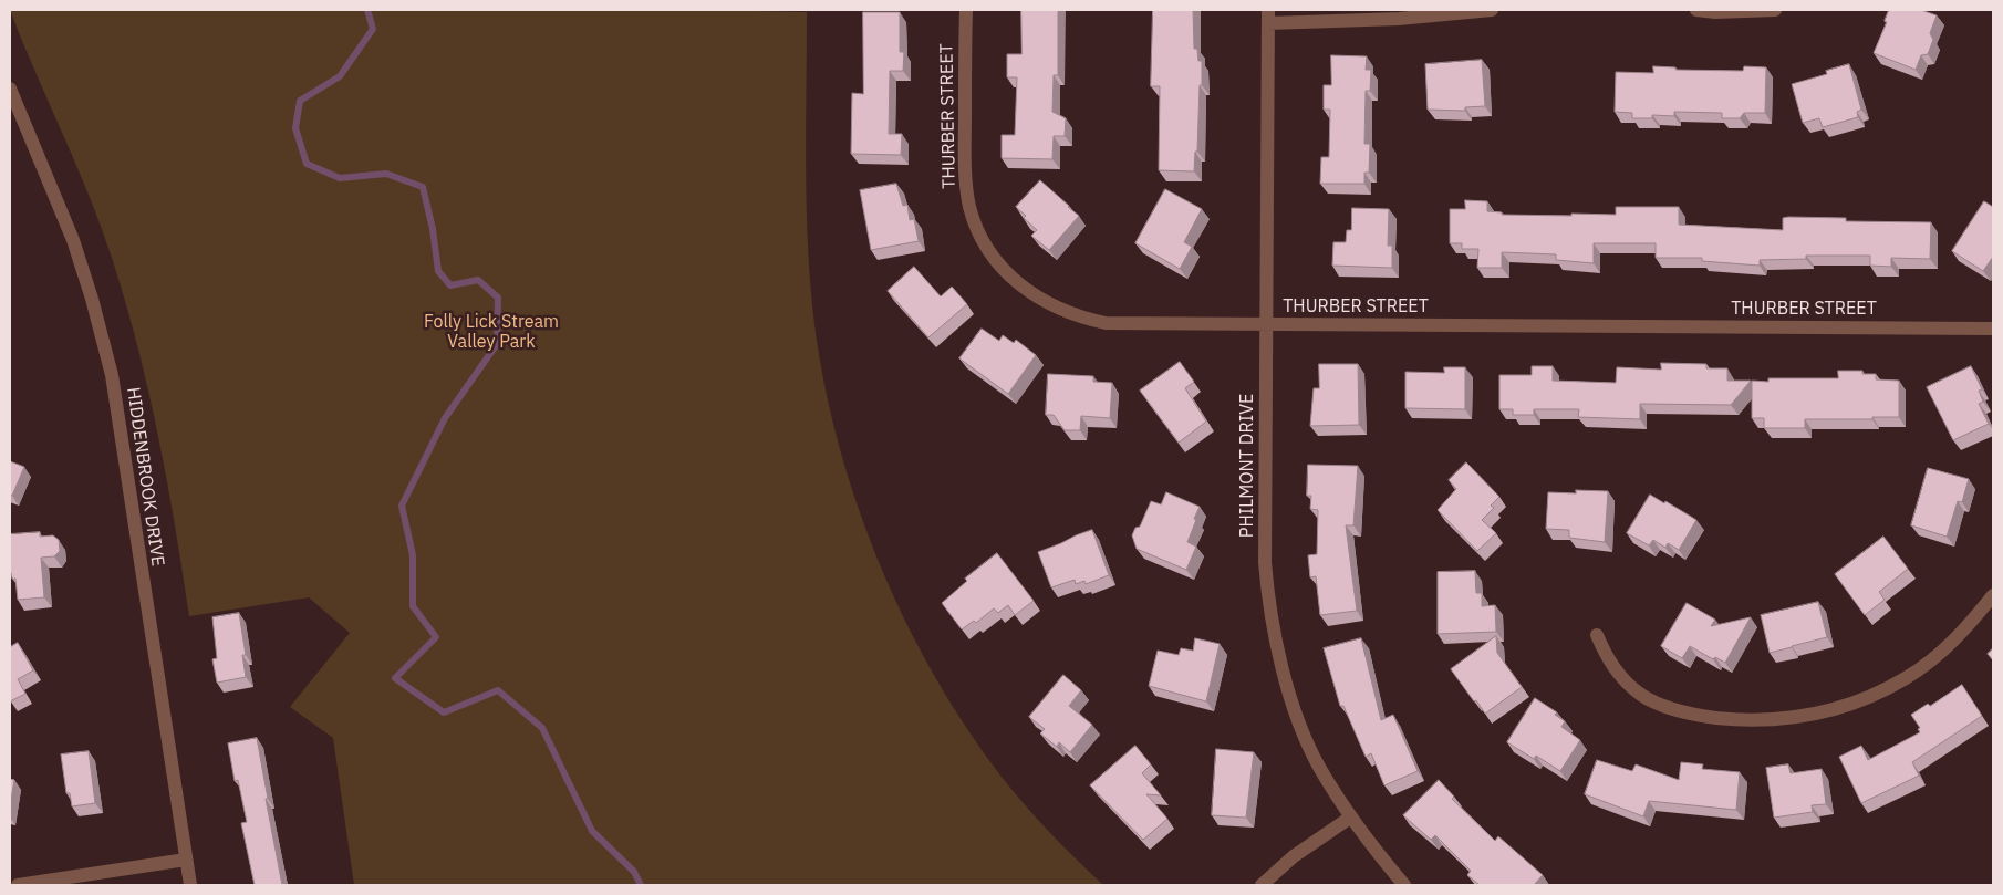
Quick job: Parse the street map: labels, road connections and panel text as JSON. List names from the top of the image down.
{
  "streets": {
    "street": ["THURBER STREET", "PHILMONT DRIVE", "HIDDENBROOK DRIVE"]
  },
  "crossings": [
    ["THURBER STREET", "PHILMONT DRIVE"]
  ],
  "parks": ["Folly Lick Stream Valley Park"]
}
